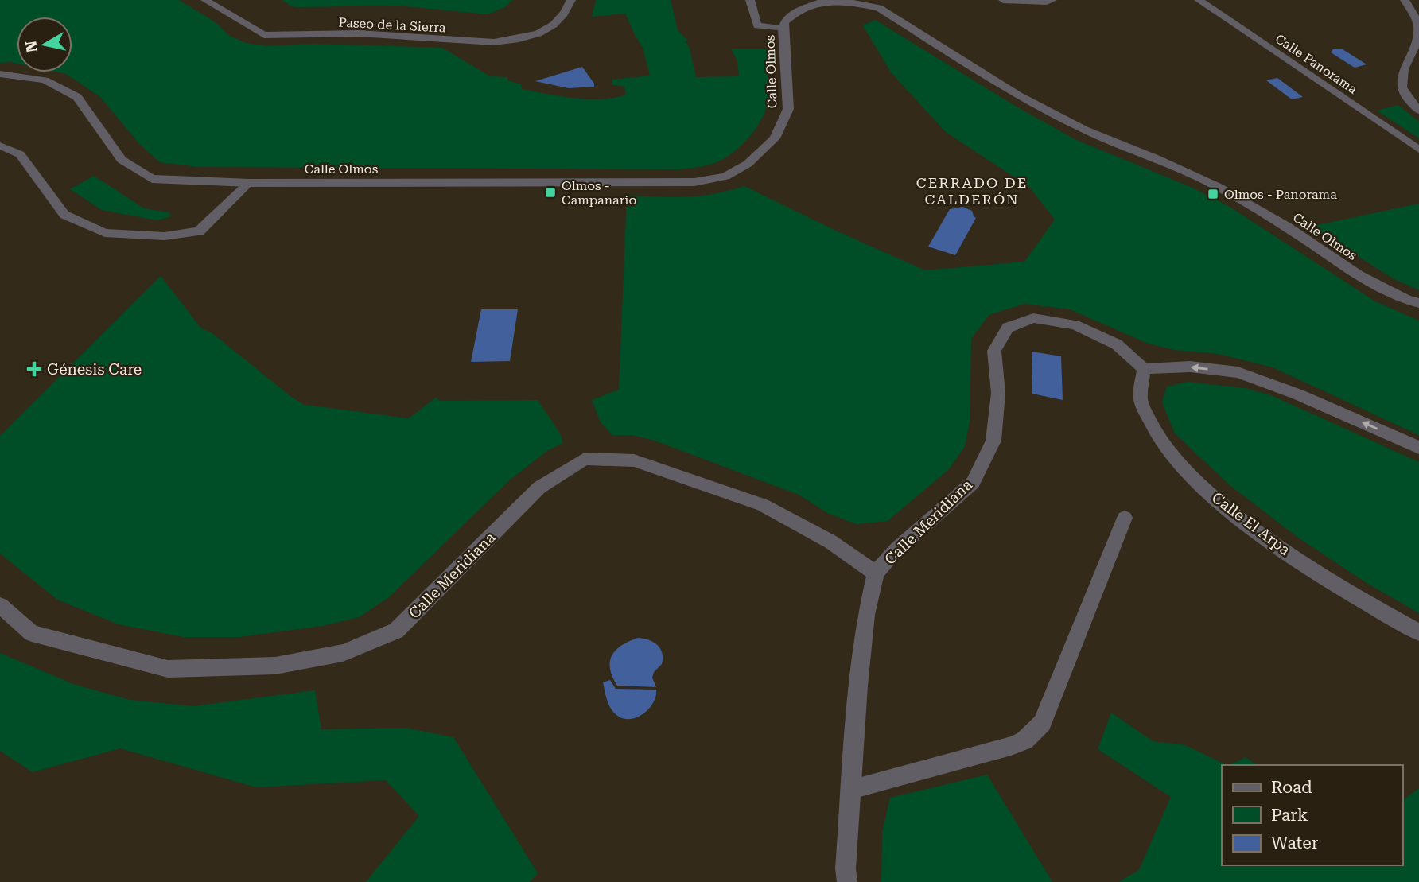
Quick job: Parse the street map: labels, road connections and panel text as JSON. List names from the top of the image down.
{
  "streets": {
    "street": [
      "Paseo de la Sierra",
      "Calle Panorama",
      "Calle Olmos",
      "Calle Meridiana",
      "Calle El Arpa"
    ]
  },
  "crossings": [
    ["Calle Meridiana", "Calle El Arpa"]
  ],
  "districts": ["CERRADO DE CALDERÓN"],
  "places": {
    "transit": ["Olmos - Campanario", "Olmos - Panorama"],
    "health": ["Génesis Care"]
  },
  "legend": ["Road", "Park", "Water"],
  "north": "left"
}
